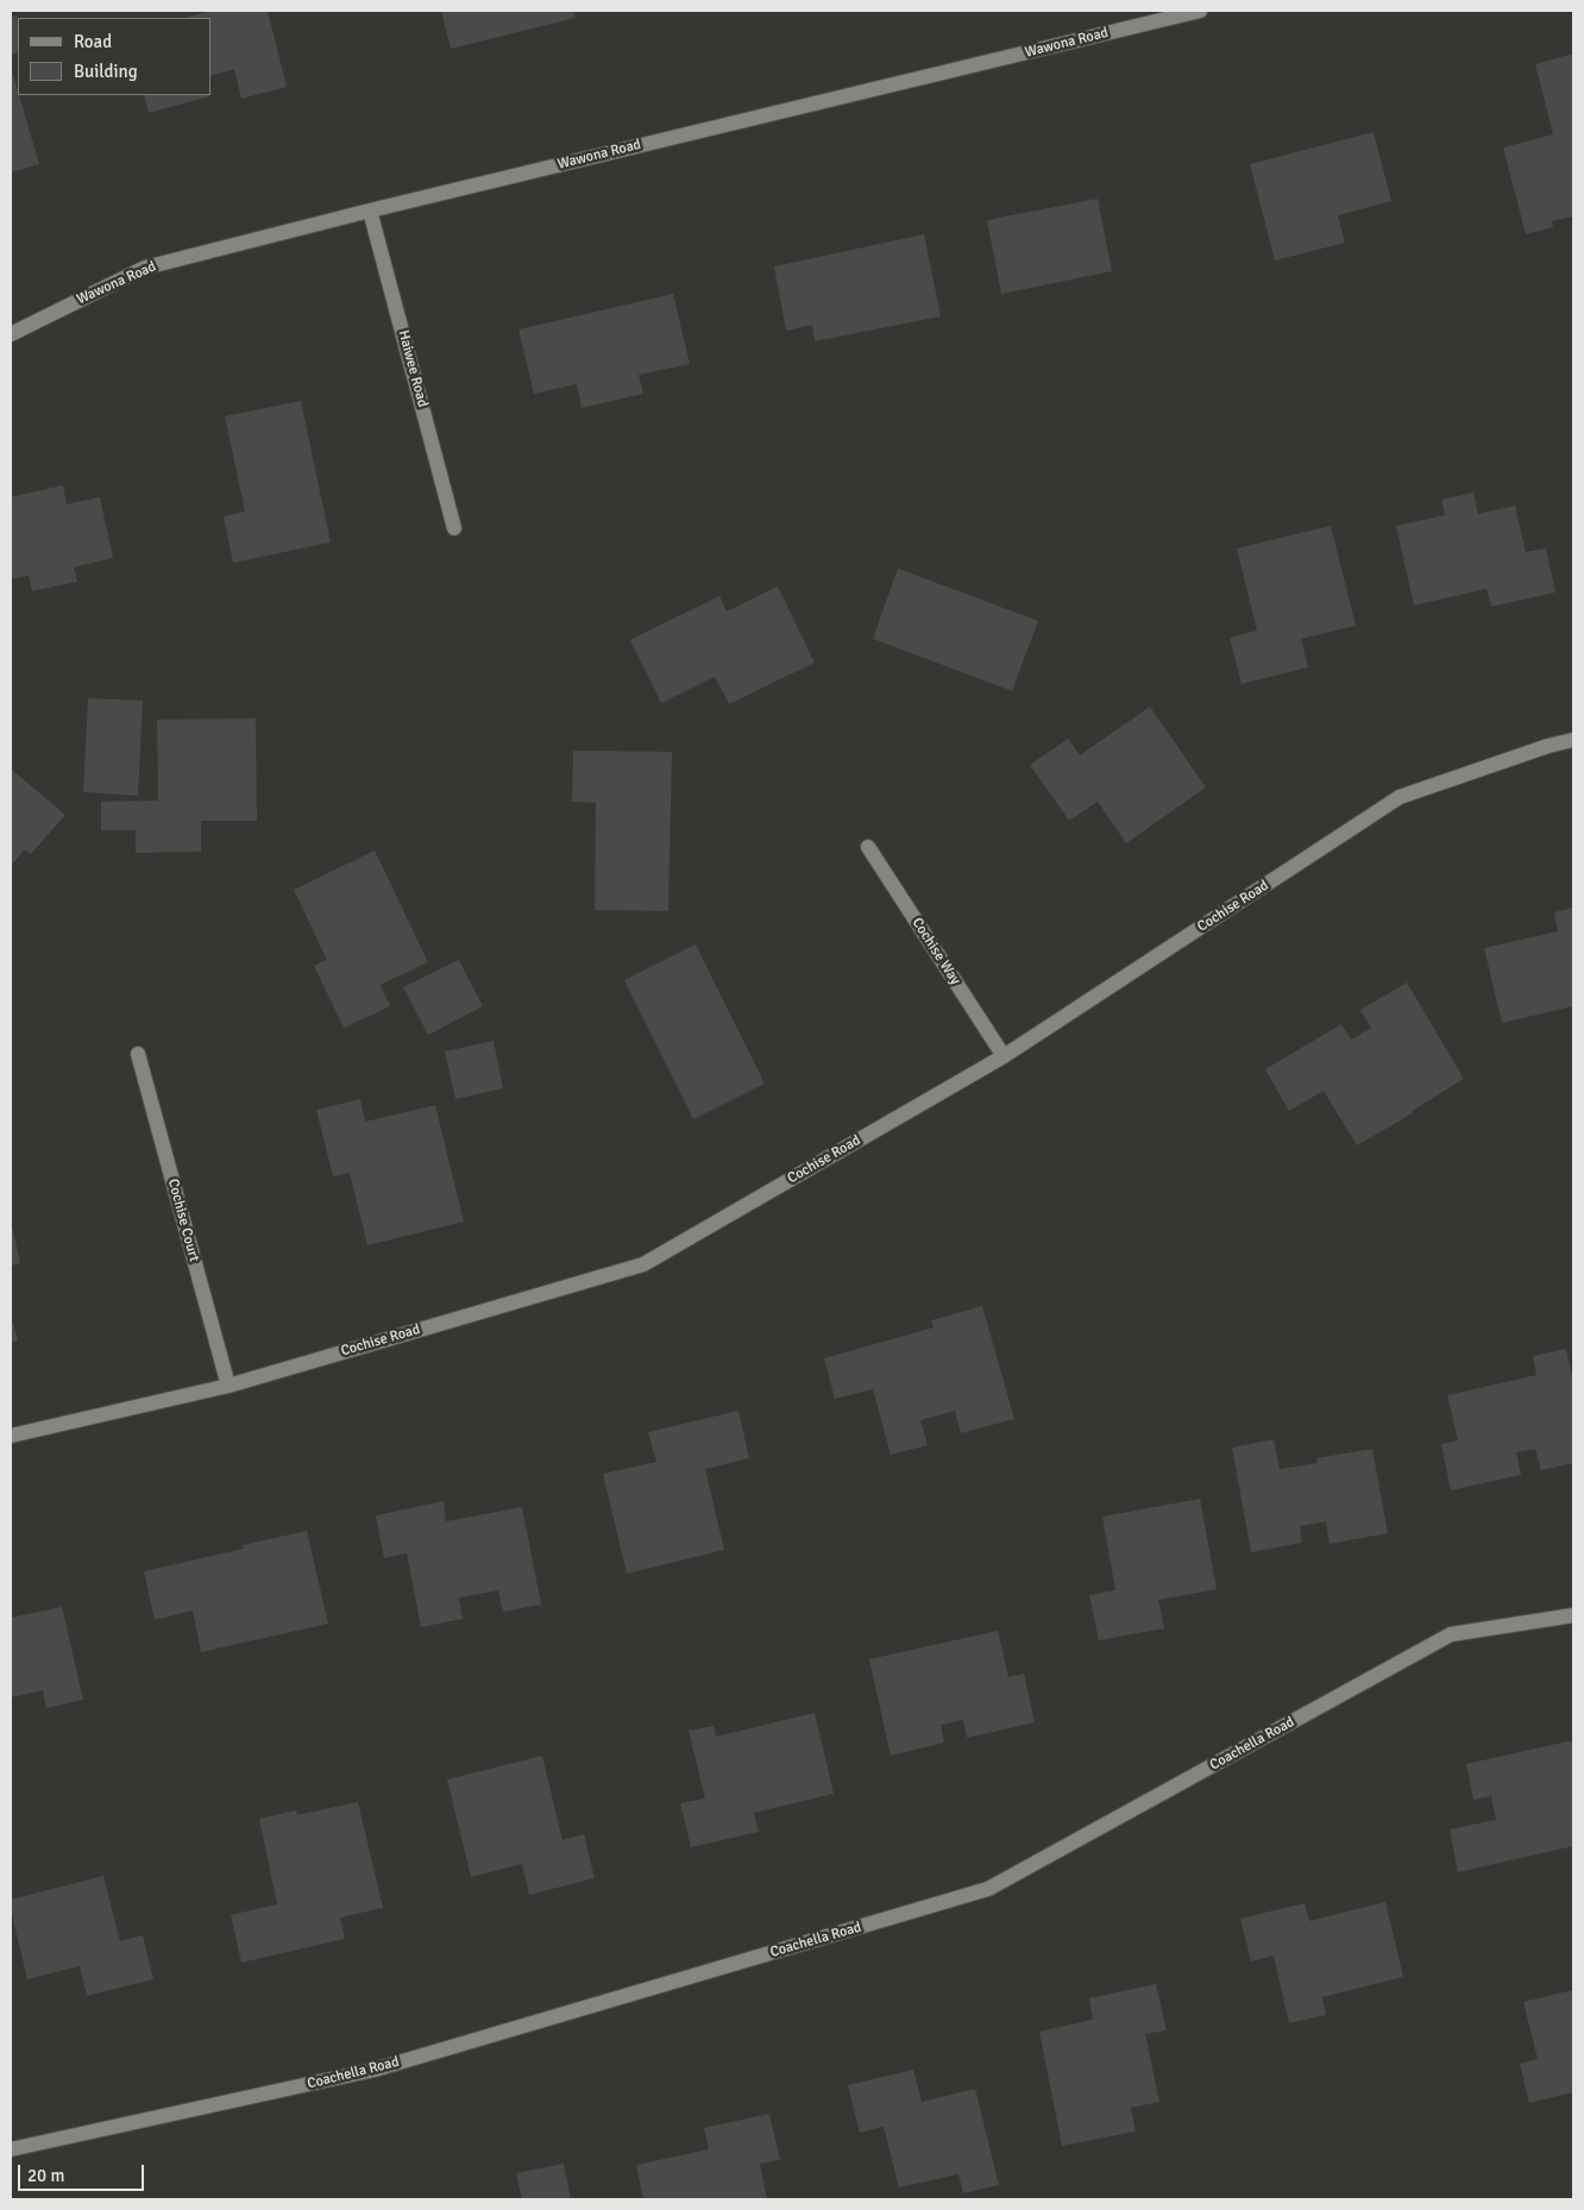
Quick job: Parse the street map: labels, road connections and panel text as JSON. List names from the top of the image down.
{
  "streets": {
    "street": [
      "Wawona Road",
      "Haiwee Road",
      "Cochise Road",
      "Cochise Way",
      "Cochise Court",
      "Coachella Road"
    ]
  },
  "crossings": [
    ["Wawona Road", "Haiwee Road"],
    ["Cochise Road", "Cochise Way"],
    ["Cochise Road", "Cochise Court"]
  ],
  "legend": ["Road", "Building"],
  "scale_bar": "20 m"
}
